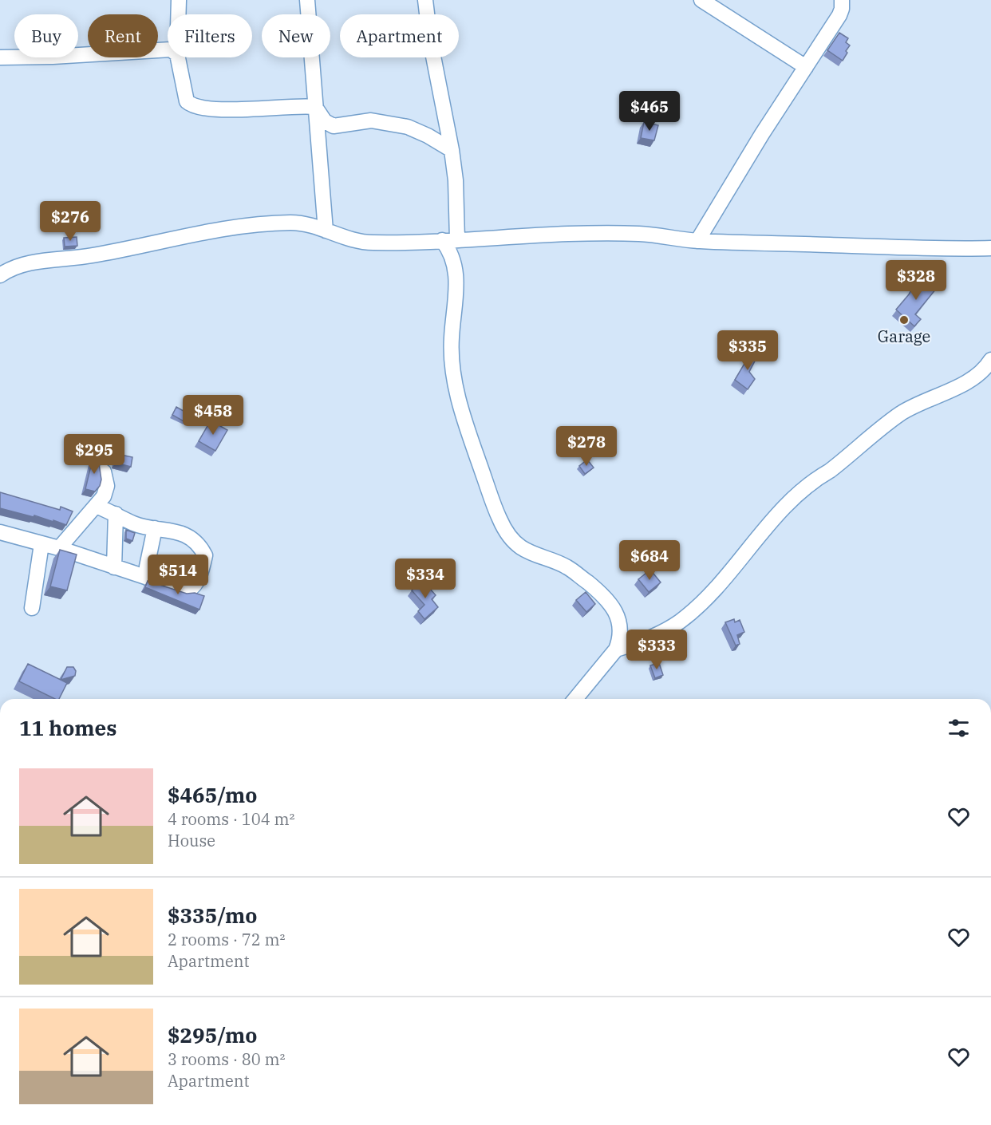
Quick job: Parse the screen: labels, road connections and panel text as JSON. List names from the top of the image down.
{
  "places": ["Garage"],
  "page": {
    "chip": [
      "Buy",
      "Rent",
      "Filters",
      "New",
      "Apartment"
    ],
    "price": [
      "$465",
      "$276",
      "$328",
      "$335",
      "$458",
      "$278",
      "$295",
      "$684",
      "$514",
      "$334",
      "$333"
    ],
    "heading": "11 homes",
    "list": [
      {
        "name": "$465/mo",
        "note": "4 rooms · 104 m² · House"
      },
      {
        "name": "$335/mo",
        "note": "2 rooms · 72 m² · Apartment"
      },
      {
        "name": "$295/mo",
        "note": "3 rooms · 80 m² · Apartment"
      }
    ]
  }
}
